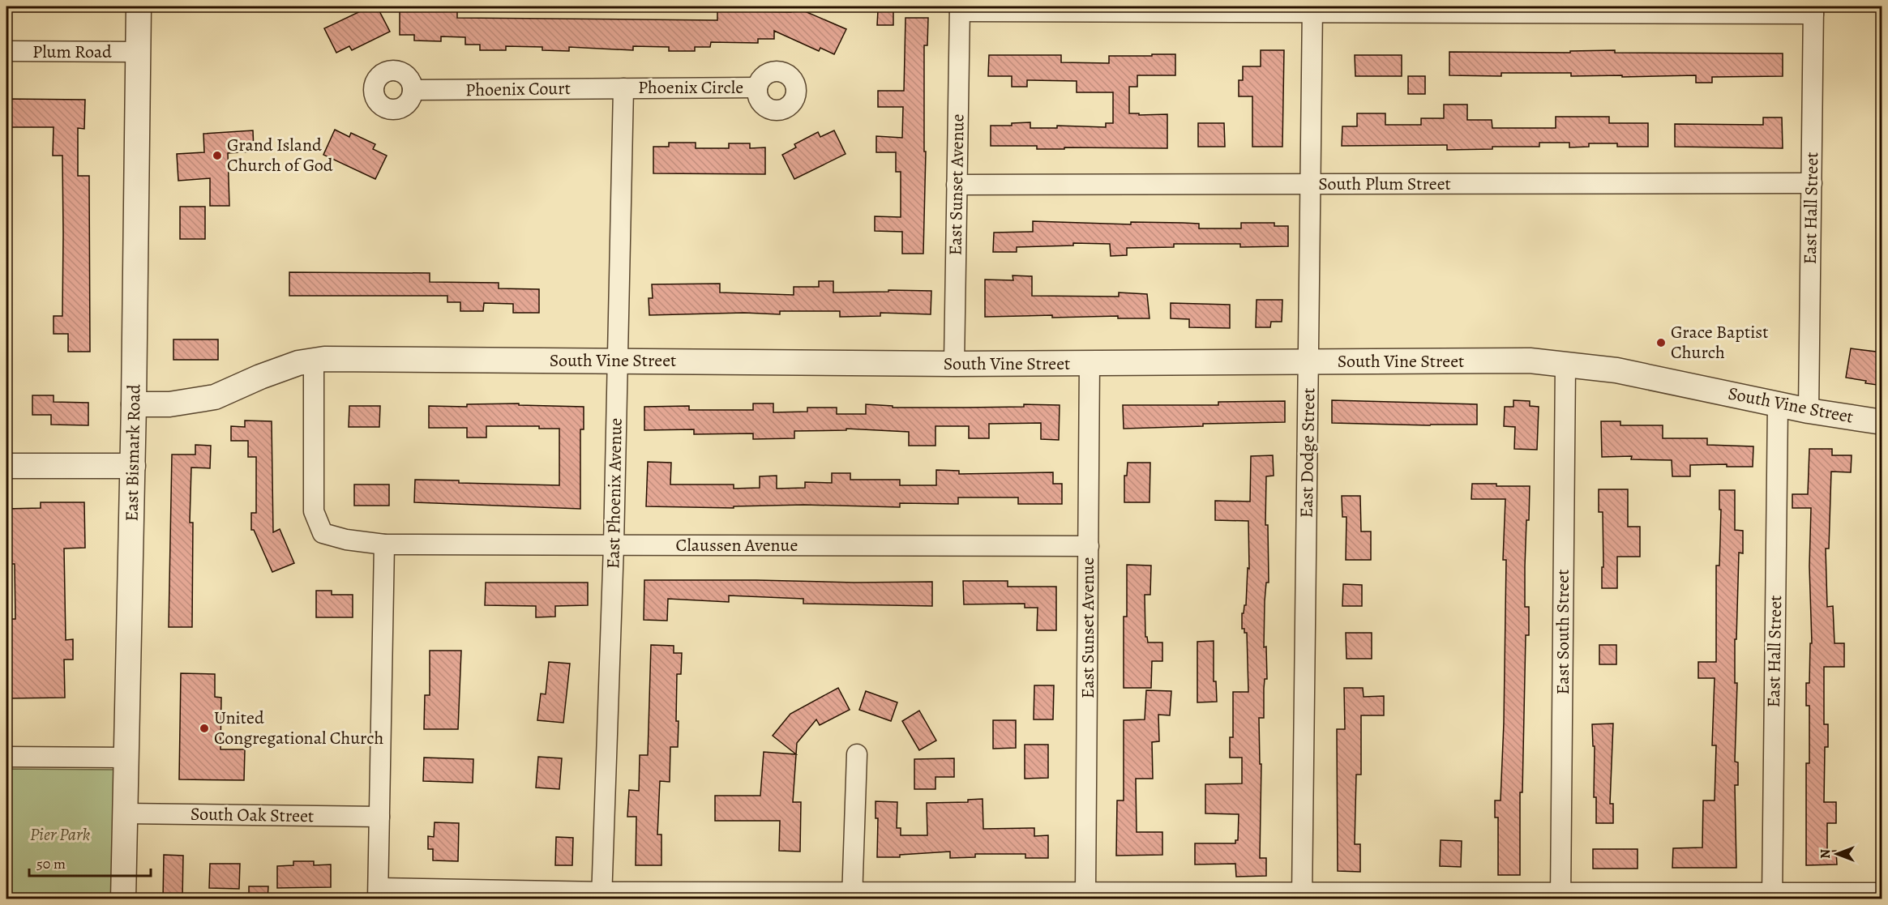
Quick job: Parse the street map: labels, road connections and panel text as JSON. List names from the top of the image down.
{
  "streets": {
    "street": [
      "Plum Road",
      "Phoenix Circle",
      "Phoenix Court",
      "South Plum Street",
      "East Sunset Avenue",
      "East Hall Street",
      "South Vine Street",
      "East Bismark Road",
      "East Dodge Street",
      "East Phoenix Avenue",
      "Claussen Avenue",
      "East South Street",
      "South Oak Street"
    ]
  },
  "crossings": [
    ["Plum Road", "East Bismark Road"],
    ["Phoenix Circle", "Phoenix Court"],
    ["Phoenix Circle", "East Phoenix Avenue"],
    ["Phoenix Court", "East Phoenix Avenue"],
    ["South Plum Street", "East Sunset Avenue"],
    ["South Plum Street", "East Hall Street"],
    ["South Plum Street", "East Dodge Street"],
    ["East Sunset Avenue", "South Vine Street"],
    ["East Sunset Avenue", "Claussen Avenue"],
    ["East Hall Street", "South Vine Street"],
    ["South Vine Street", "East Bismark Road"],
    ["South Vine Street", "East Dodge Street"],
    ["South Vine Street", "East Phoenix Avenue"],
    ["South Vine Street", "Claussen Avenue"],
    ["South Vine Street", "East South Street"],
    ["East Bismark Road", "South Oak Street"],
    ["East Phoenix Avenue", "Claussen Avenue"]
  ],
  "parks": ["Pier Park"],
  "places": ["Grand Island Church of God", "Grace Baptist Church", "United Congregational Church"],
  "scale_bar": "50 m",
  "north": "left"
}
